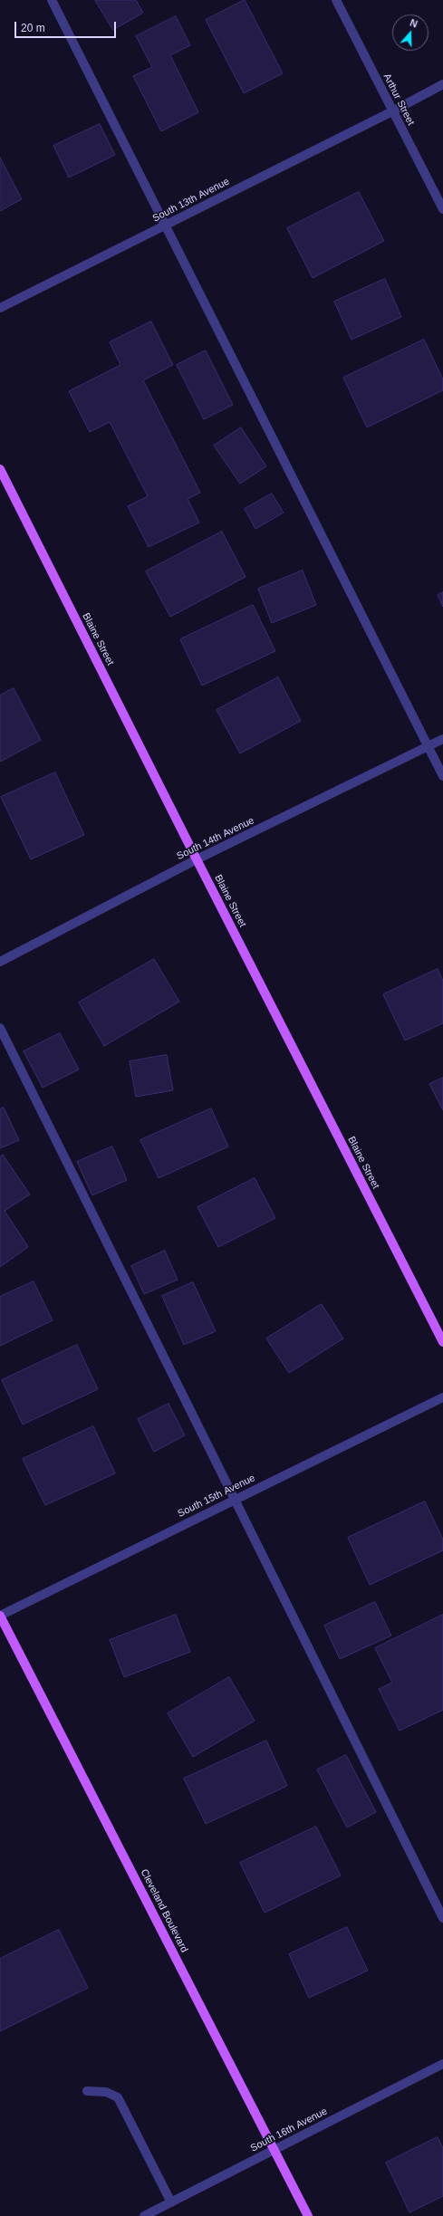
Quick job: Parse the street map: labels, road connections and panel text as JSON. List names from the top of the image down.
{
  "streets": {
    "main road": ["Blaine Street", "Cleveland Boulevard"],
    "street": [
      "Arthur Street",
      "South 13th Avenue",
      "South 14th Avenue",
      "South 15th Avenue",
      "South 16th Avenue"
    ]
  },
  "crossings": [
    ["Arthur Street", "South 13th Avenue"],
    ["Blaine Street", "South 14th Avenue"],
    ["South 15th Avenue", "Cleveland Boulevard"],
    ["Cleveland Boulevard", "South 16th Avenue"]
  ],
  "scale_bar": "20 m",
  "north": "top"
}
